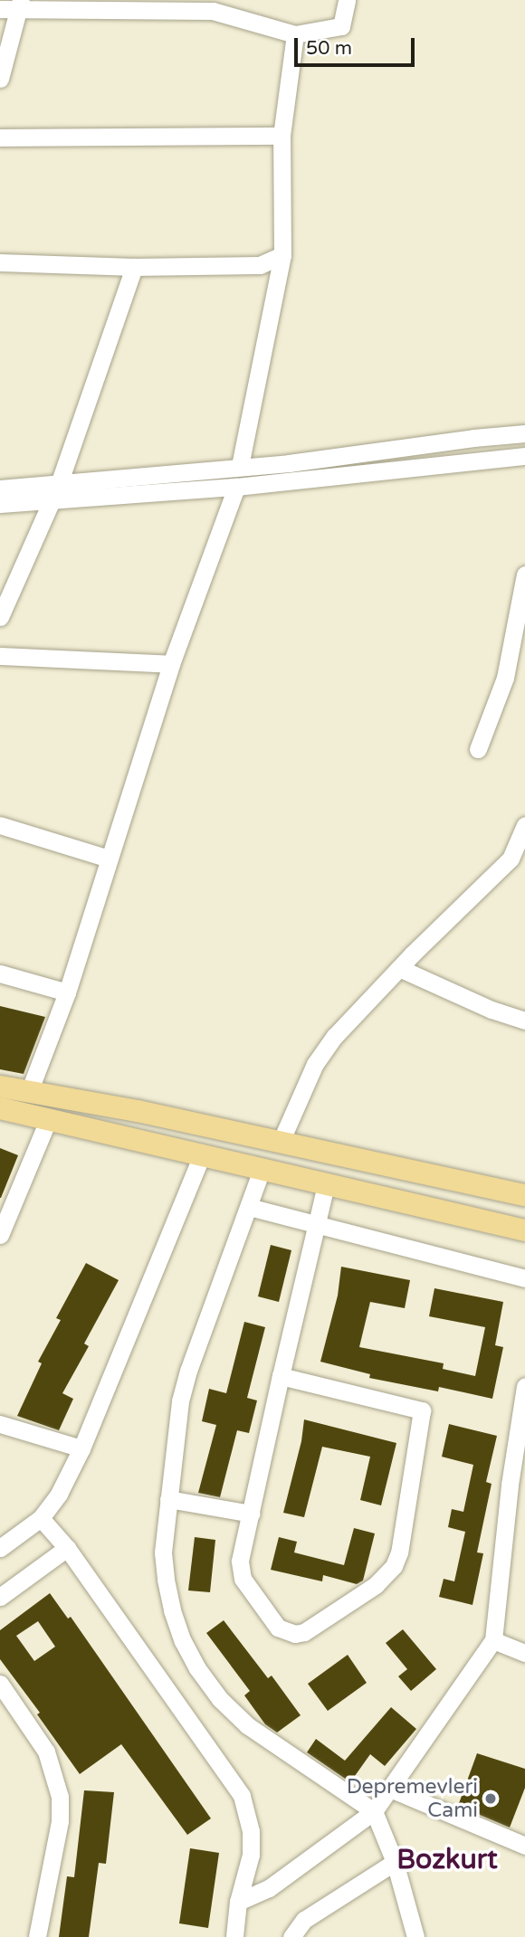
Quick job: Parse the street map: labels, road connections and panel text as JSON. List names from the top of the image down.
{
  "districts": ["Bozkurt"],
  "places": ["Depremevleri Cami"],
  "scale_bar": "50 m"
}
